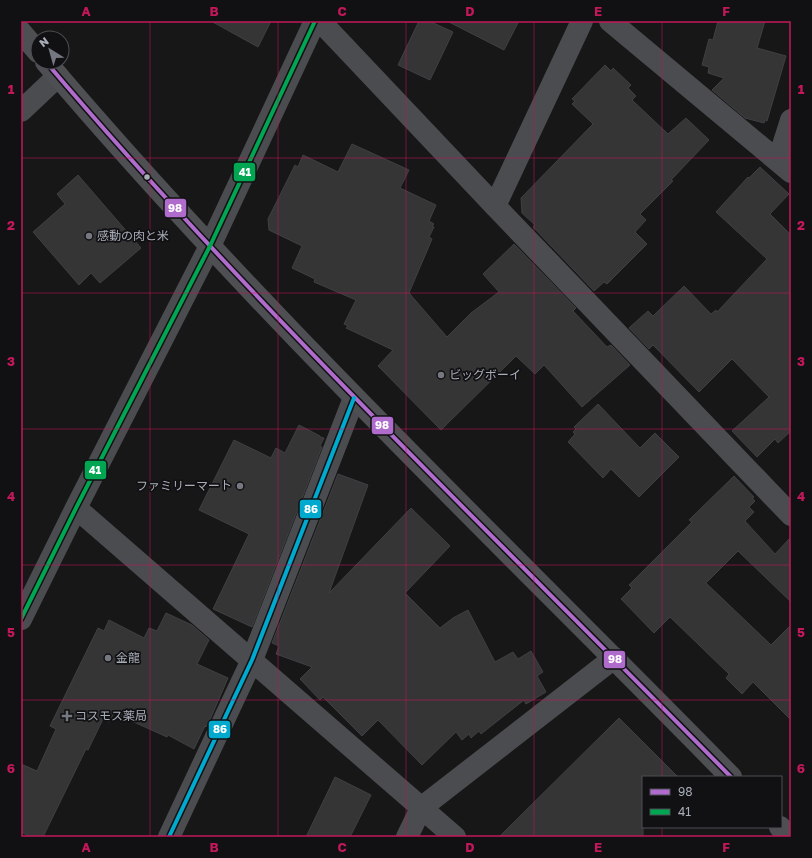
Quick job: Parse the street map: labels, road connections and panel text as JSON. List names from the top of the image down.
{
  "places": {
    "other": [
      "感動の肉と米",
      "ビッグボーイ",
      "ファミリーマート",
      "金龍"
    ],
    "health": ["コスモス薬局"]
  },
  "lines": ["transit line 41", "transit line 98", "transit line 86"],
  "legend": ["98", "41"],
  "north": "top left",
  "grid": {
    "columns": [
      "A",
      "B",
      "C",
      "D",
      "E",
      "F"
    ],
    "rows": [
      "1",
      "2",
      "3",
      "4",
      "5",
      "6"
    ]
  }
}
